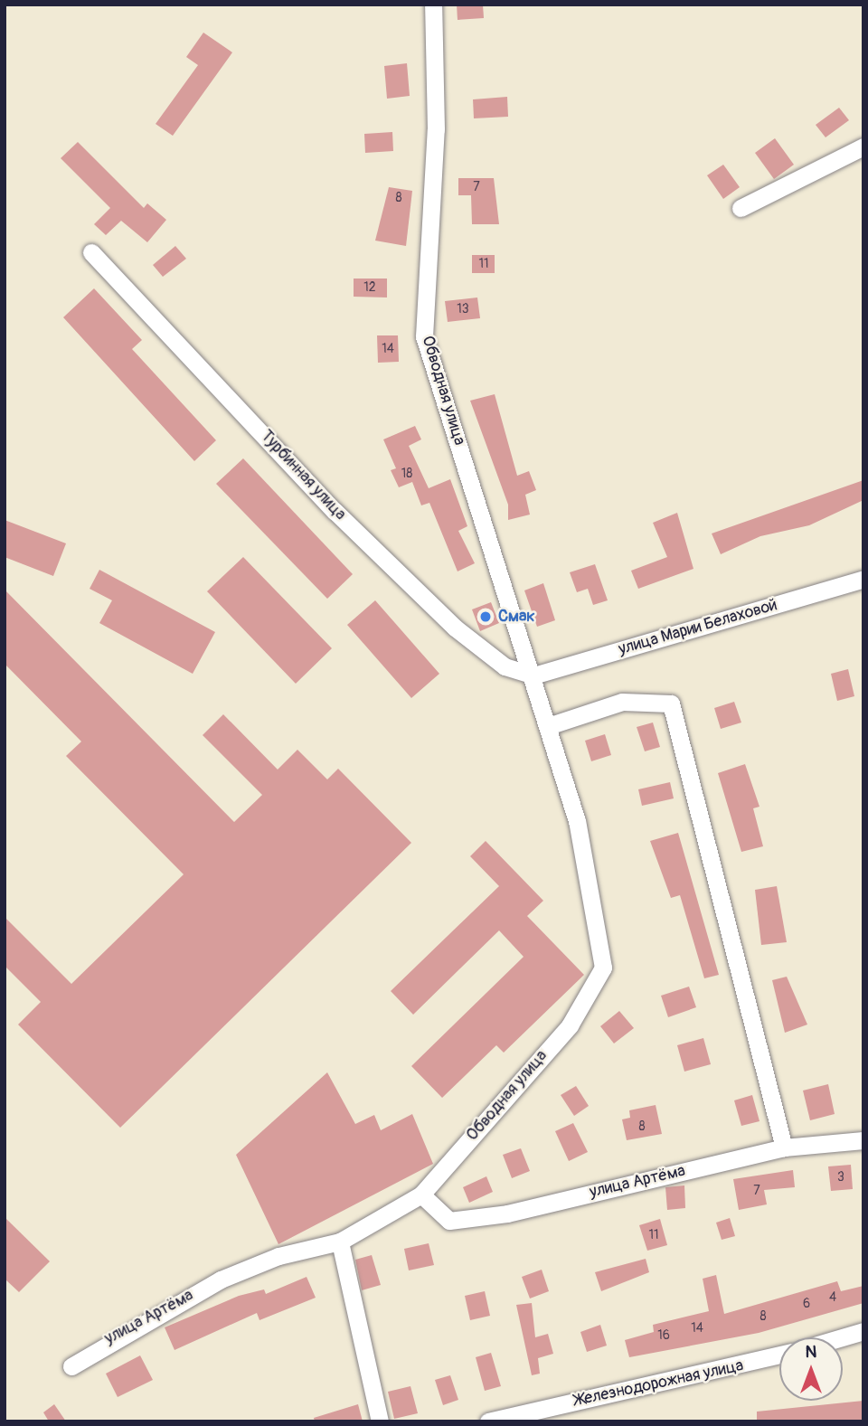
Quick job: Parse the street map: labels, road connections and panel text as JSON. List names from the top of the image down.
{
  "streets": {
    "street": [
      "Обводная улица",
      "Турбинная улица",
      "улица Марии Белаховой",
      "улица Артёма",
      "Железнодорожная улица"
    ]
  },
  "crossings": [
    ["Обводная улица", "Турбинная улица"],
    ["Обводная улица", "улица Марии Белаховой"],
    ["Обводная улица", "улица Артёма"],
    ["Турбинная улица", "улица Марии Белаховой"]
  ],
  "places": ["Смак"],
  "house_numbers": [
    "7",
    "8",
    "11",
    "12",
    "13",
    "14",
    "18",
    "8",
    "3",
    "7",
    "11",
    "4",
    "6",
    "8",
    "14",
    "16"
  ],
  "north": "top"
}
